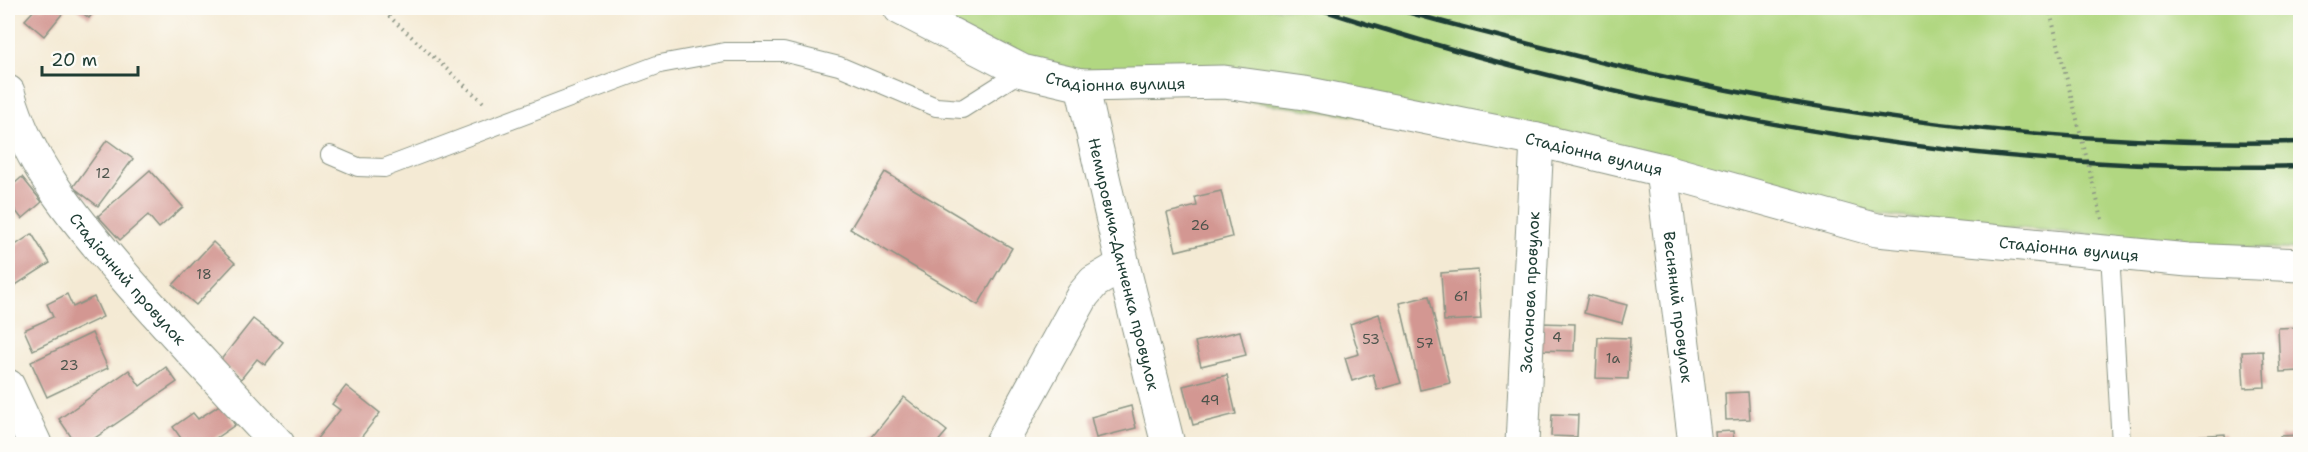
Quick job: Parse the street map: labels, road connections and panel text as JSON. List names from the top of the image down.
{
  "streets": {
    "street": [
      "Стадіонна вулиця",
      "Немировича-Данченка провулок",
      "Стадіонний провулок",
      "Заслонова провулок",
      "Весняний провулок"
    ]
  },
  "crossings": [
    ["Стадіонна вулиця", "Немировича-Данченка провулок"],
    ["Стадіонна вулиця", "Заслонова провулок"],
    ["Стадіонна вулиця", "Весняний провулок"]
  ],
  "house_numbers": [
    "12",
    "26",
    "18",
    "61",
    "4",
    "53",
    "57",
    "1а",
    "23",
    "49"
  ],
  "scale_bar": "20 m"
}
